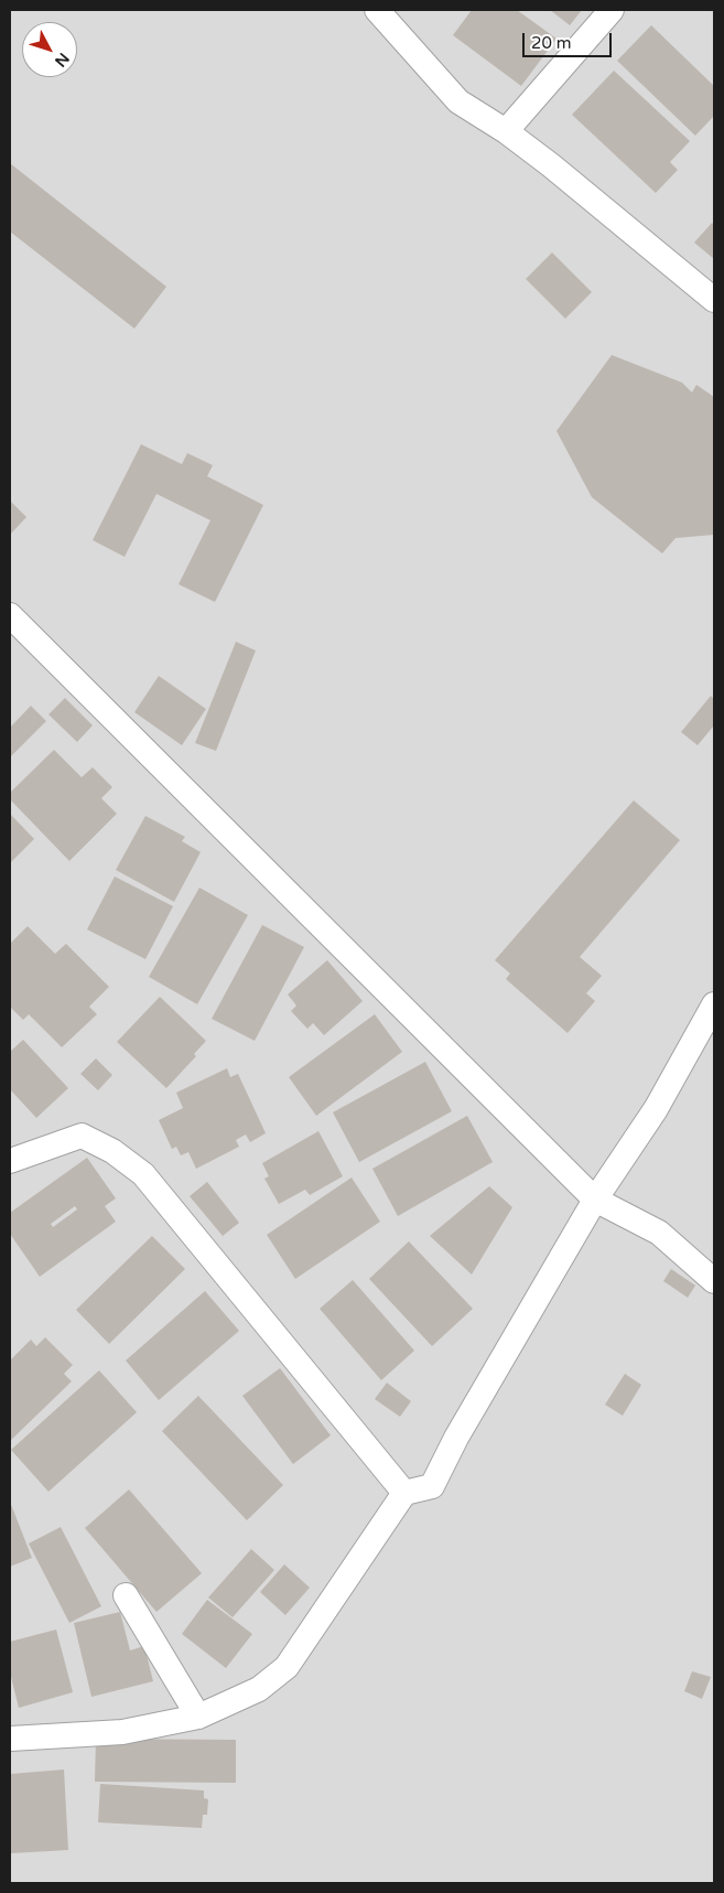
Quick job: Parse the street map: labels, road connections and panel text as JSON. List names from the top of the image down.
{
  "scale_bar": "20 m",
  "north": "bottom right"
}
